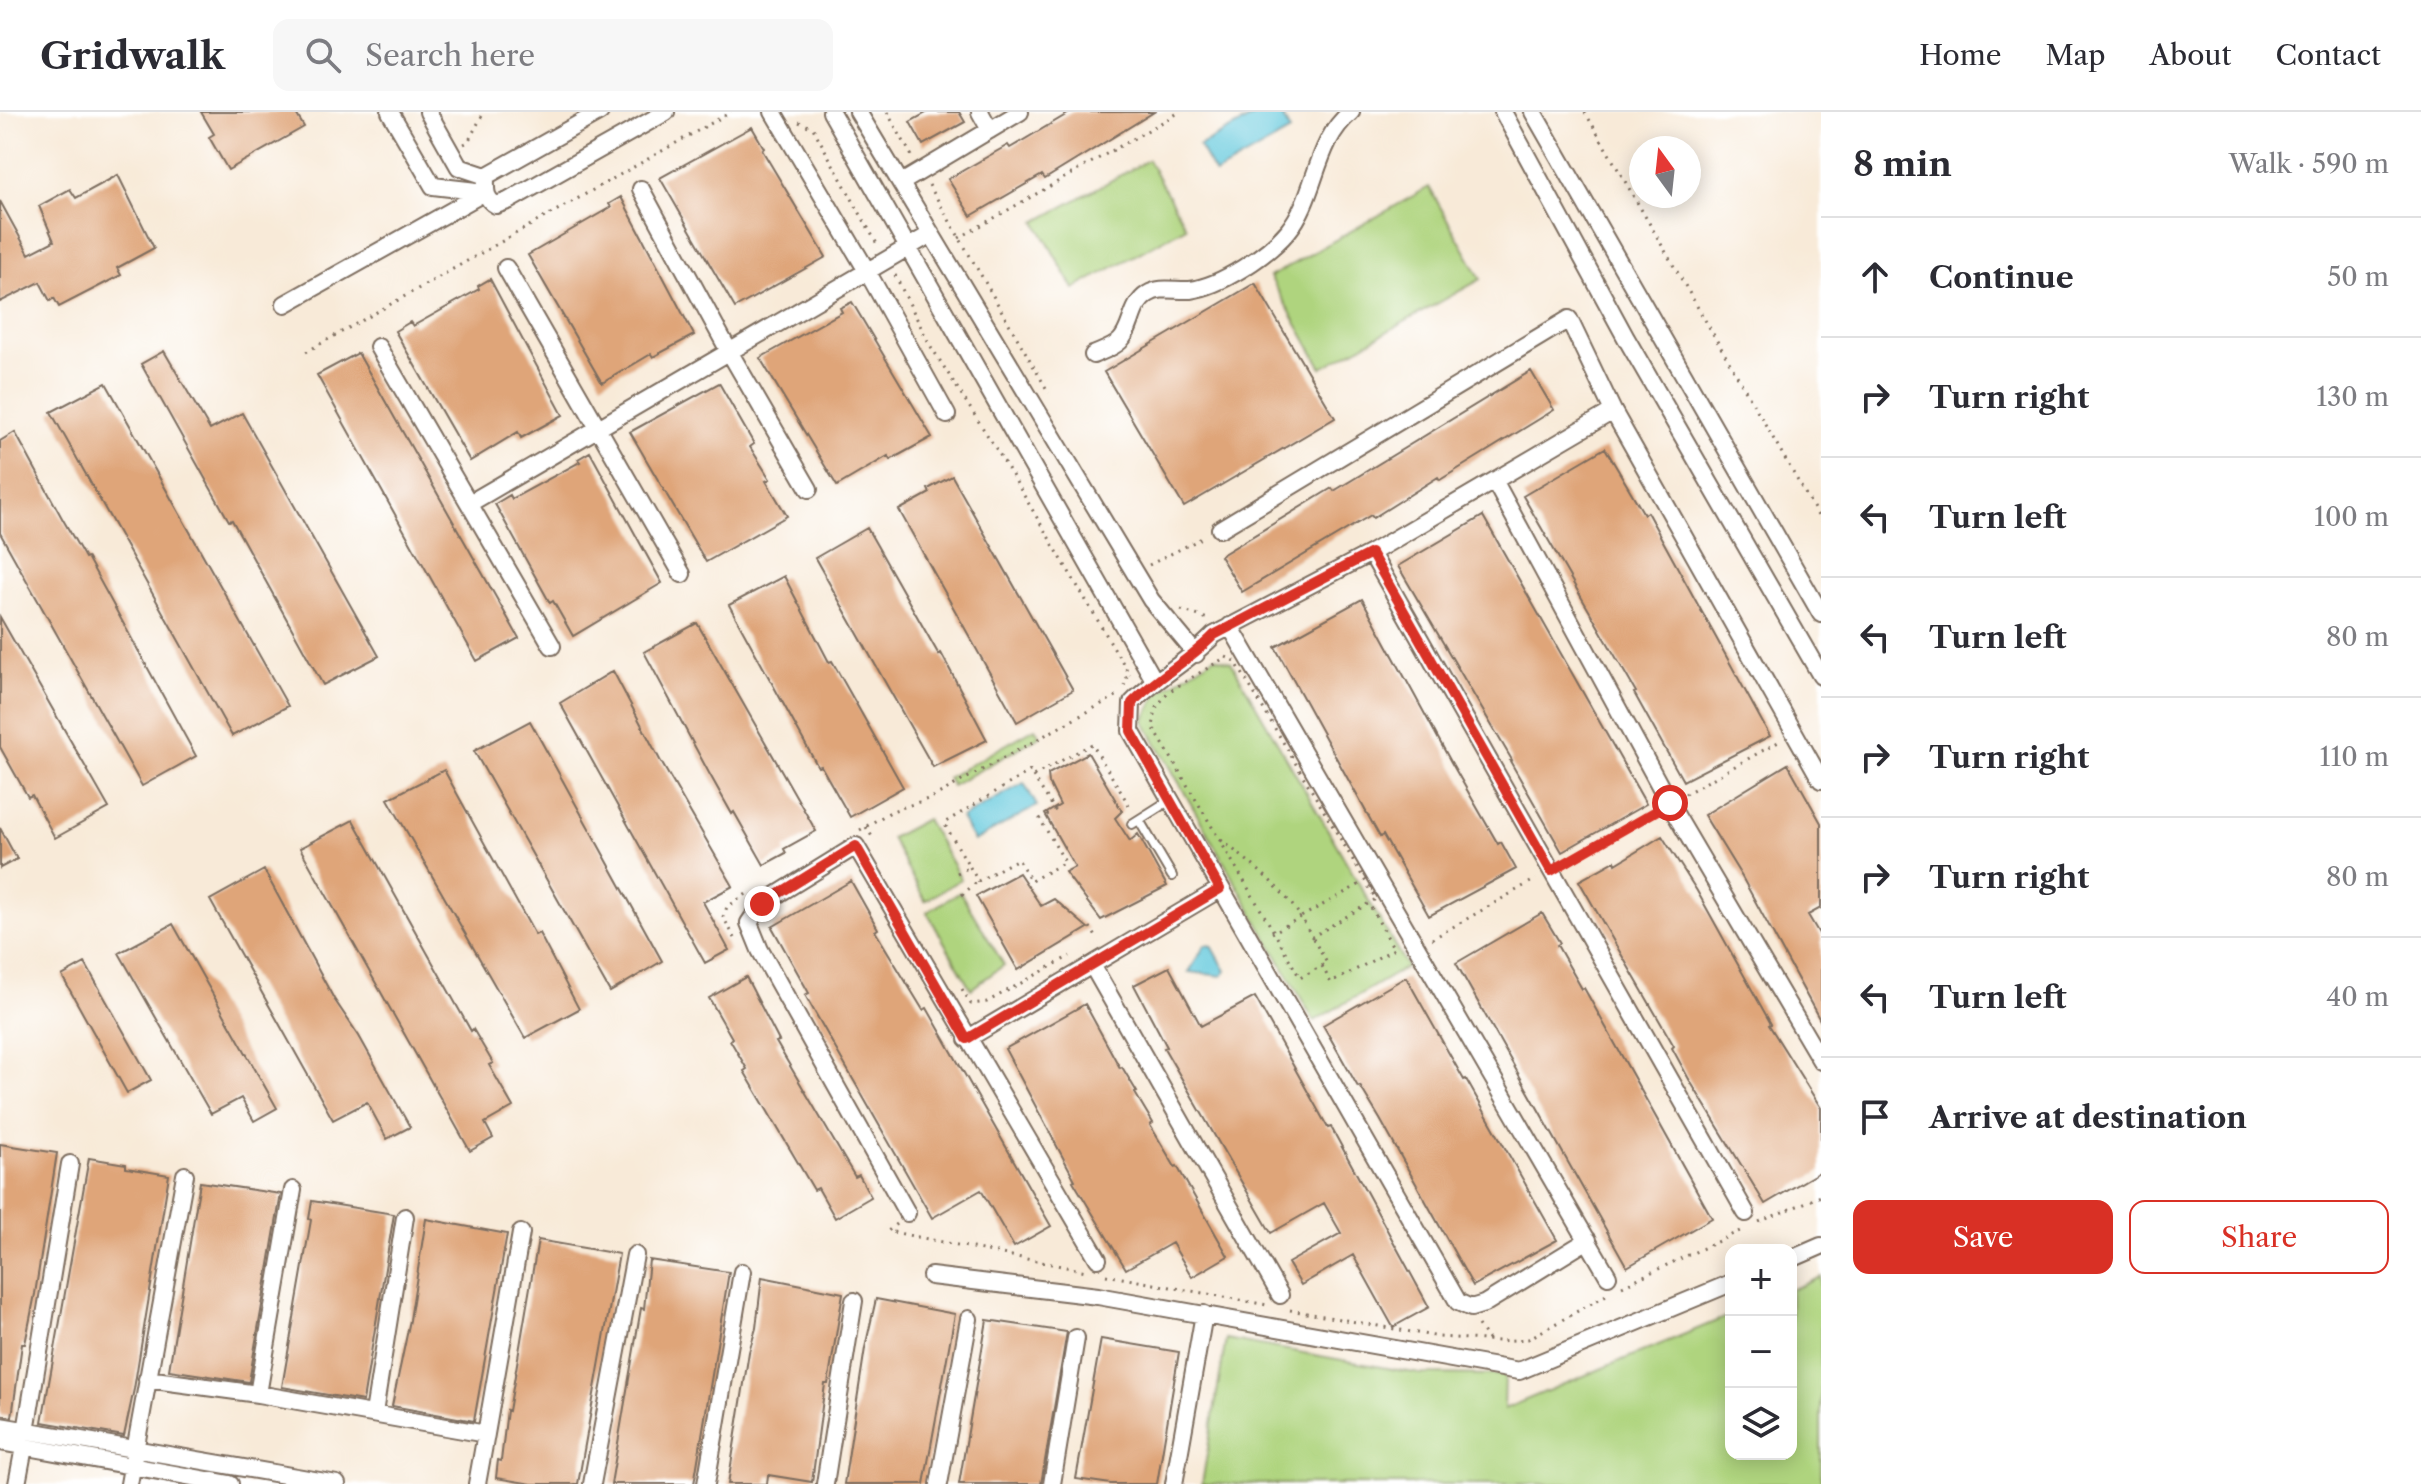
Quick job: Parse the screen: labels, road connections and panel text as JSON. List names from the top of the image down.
{
  "north": "top",
  "page": {
    "header": "Gridwalk",
    "search": "Search here",
    "nav": [
      "Home",
      "Map",
      "About",
      "Contact"
    ],
    "heading": ["8 min", "Walk · 590 m"],
    "list": [
      ["Continue", "50 m"],
      ["Turn right", "130 m"],
      ["Turn left", "100 m"],
      ["Turn left", "80 m"],
      ["Turn right", "110 m"],
      ["Turn right", "80 m"],
      ["Turn left", "40 m"],
      "Arrive at destination"
    ],
    "buttons": ["Save", "Share"],
    "map_buttons": ["+", "−"]
  }
}
